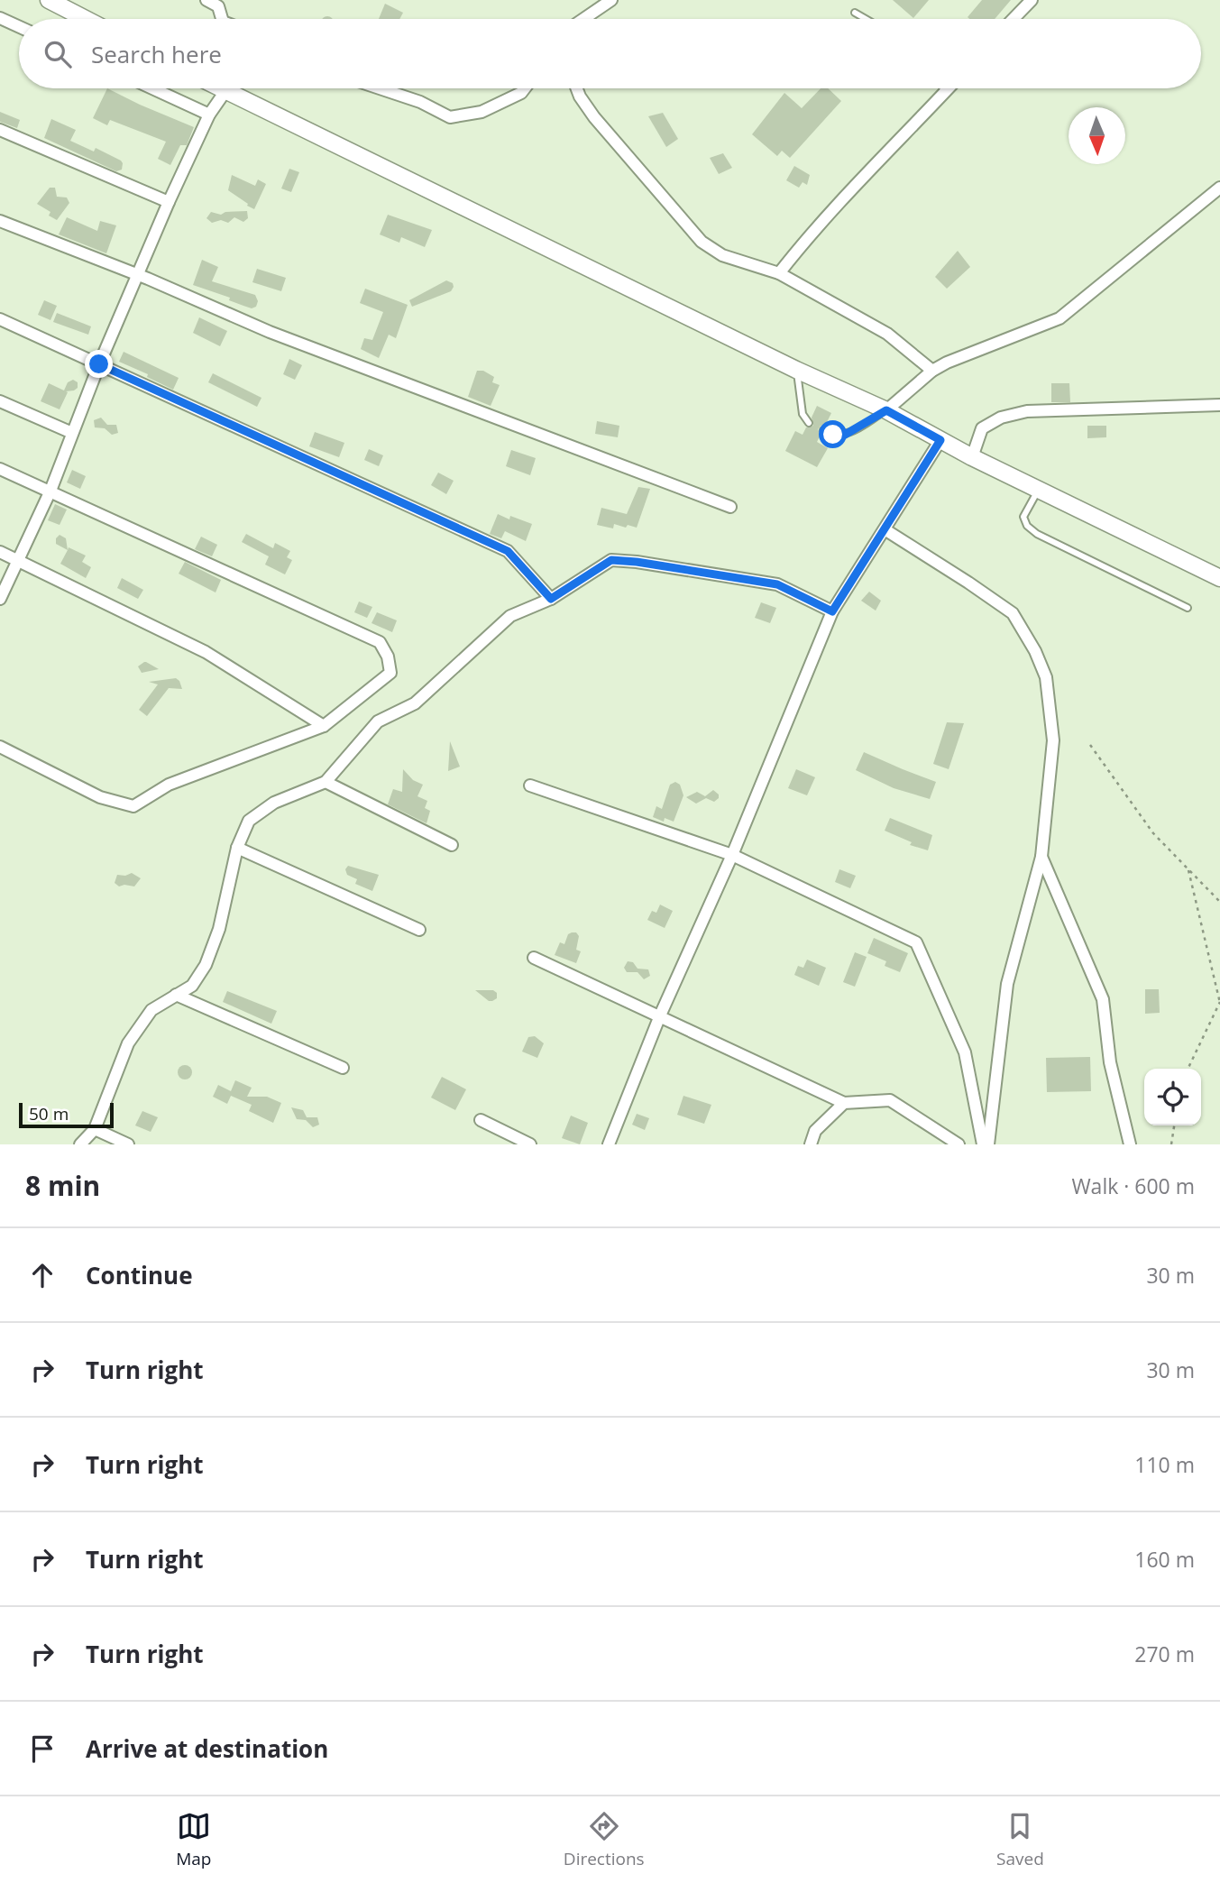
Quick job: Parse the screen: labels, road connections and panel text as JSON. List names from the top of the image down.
{
  "scale_bar": "50 m",
  "north": "bottom",
  "page": {
    "search": "Search here",
    "scale": "50 m",
    "heading": ["8 min", "Walk · 600 m"],
    "list": [
      ["Continue", "30 m"],
      ["Turn right", "30 m"],
      ["Turn right", "110 m"],
      ["Turn right", "160 m"],
      ["Turn right", "270 m"],
      "Arrive at destination"
    ],
    "nav": ["Map", "Directions", "Saved"]
  }
}
